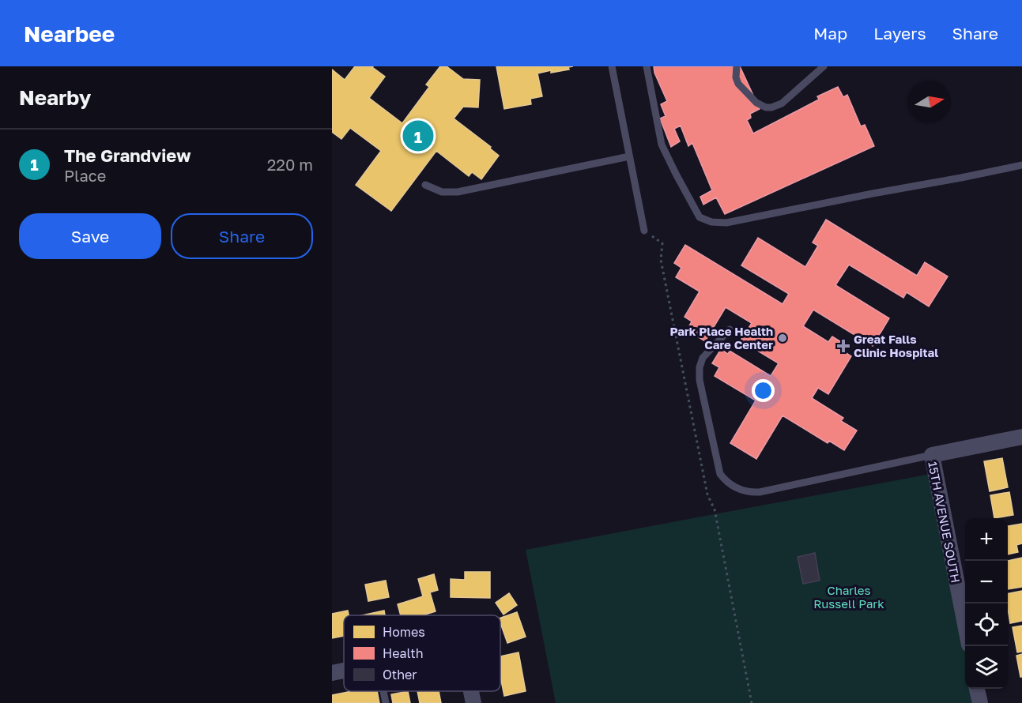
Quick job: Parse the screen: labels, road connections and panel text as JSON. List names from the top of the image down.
{
  "streets": {
    "street": ["15TH AVENUE SOUTH"]
  },
  "parks": ["Charles Russell Park"],
  "places": {
    "other": ["Park Place Health Care Center"],
    "health": ["Great Falls Clinic Hospital"]
  },
  "legend": ["Homes", "Health", "Other"],
  "north": "right",
  "page": {
    "header": "Nearbee",
    "nav": ["Map", "Layers", "Share"],
    "heading": "Nearby",
    "pins": "1",
    "list": [
      {
        "mark": "1",
        "name": "The Grandview",
        "note": "Place",
        "value": "220 m"
      }
    ],
    "buttons": ["Save", "Share"],
    "map_buttons": ["+", "−"]
  }
}
